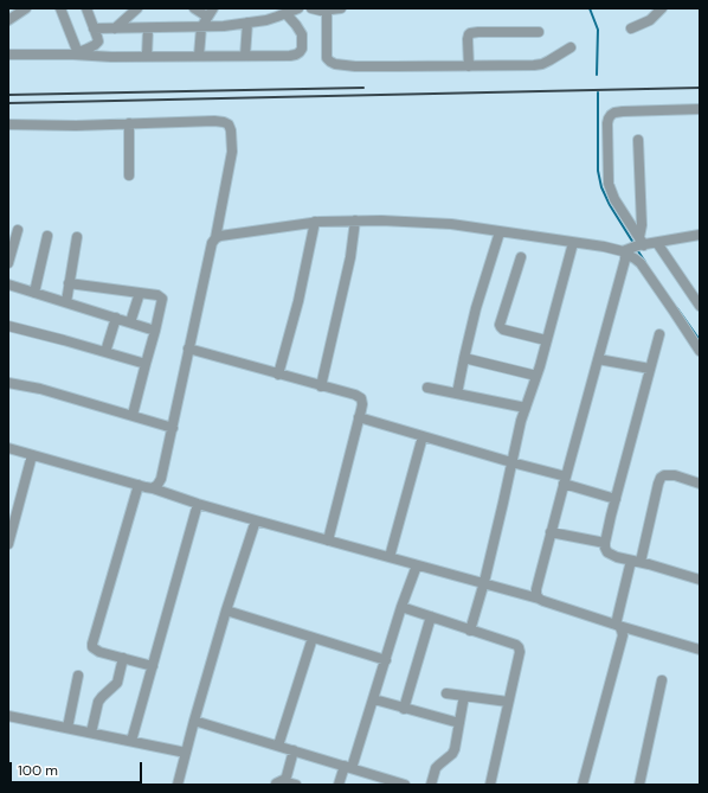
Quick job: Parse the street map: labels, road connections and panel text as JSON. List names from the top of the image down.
{
  "scale_bar": "100 m"
}
